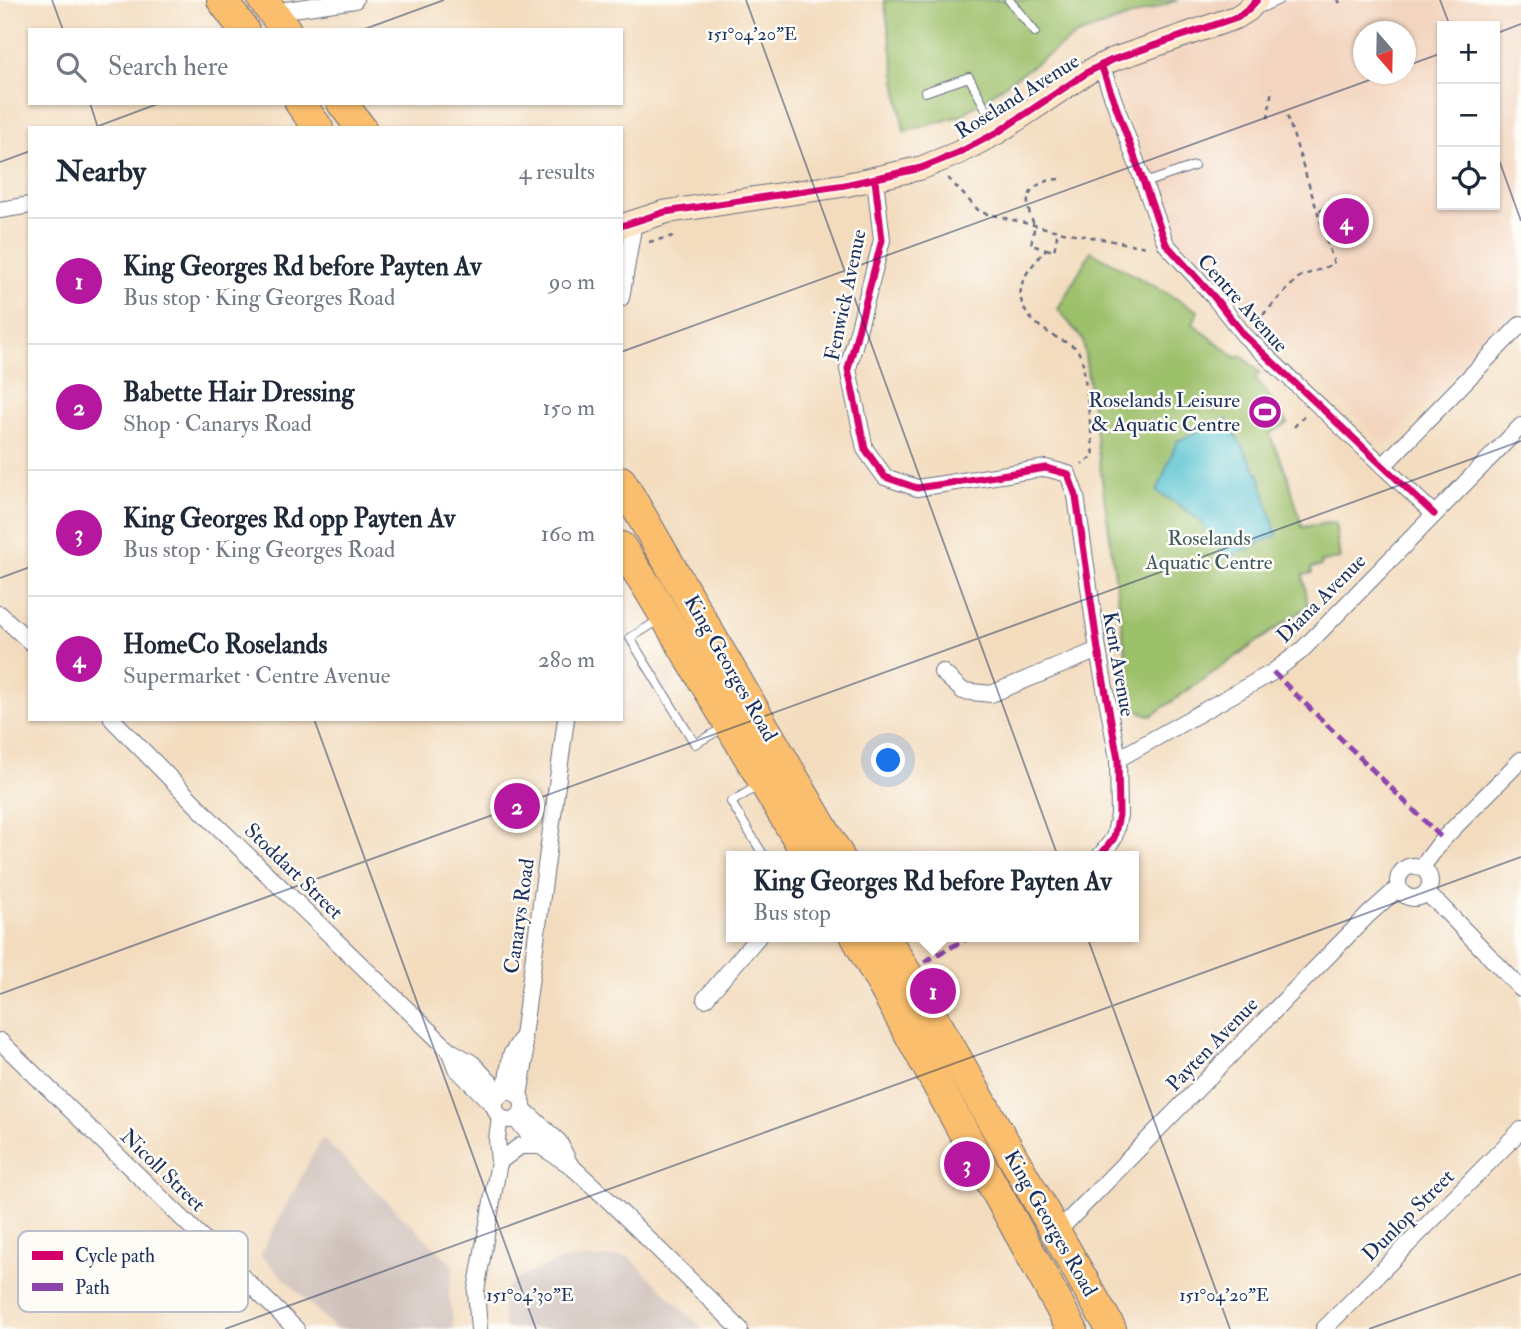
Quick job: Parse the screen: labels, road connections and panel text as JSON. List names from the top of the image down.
{
  "streets": {
    "highway": ["King Georges Road"],
    "street": [
      "Roseland Avenue",
      "Fenwick Avenue",
      "Centre Avenue",
      "Diana Avenue",
      "Kent Avenue",
      "Stoddart Street",
      "Canarys Road",
      "Payten Avenue",
      "Nicoll Street",
      "Dunlop Street"
    ]
  },
  "crossings": [
    ["Roseland Avenue", "Fenwick Avenue"],
    ["Roseland Avenue", "Centre Avenue"],
    ["Fenwick Avenue", "Kent Avenue"],
    ["Centre Avenue", "Diana Avenue"],
    ["Diana Avenue", "Kent Avenue"],
    ["King Georges Road", "Payten Avenue"],
    ["Stoddart Street", "Canarys Road"]
  ],
  "parks": ["Roselands Aquatic Centre"],
  "places": {
    "sports": ["Roselands Leisure & Aquatic Centre"]
  },
  "legend": ["Cycle path", "Path"],
  "north": "bottom",
  "page": {
    "map_buttons": ["+", "−"],
    "search": "Search here",
    "heading": ["Nearby", "4 results"],
    "pins": [
      "4",
      "2",
      "1",
      "3"
    ],
    "list": [
      {
        "mark": "1",
        "name": "King Georges Rd before Payten Av",
        "note": "Bus stop · King Georges Road",
        "value": "90 m"
      },
      {
        "mark": "2",
        "name": "Babette Hair Dressing",
        "note": "Shop · Canarys Road",
        "value": "150 m"
      },
      {
        "mark": "3",
        "name": "King Georges Rd opp Payten Av",
        "note": "Bus stop · King Georges Road",
        "value": "160 m"
      },
      {
        "mark": "4",
        "name": "HomeCo Roselands",
        "note": "Supermarket · Centre Avenue",
        "value": "280 m"
      }
    ],
    "popup": ["King Georges Rd before Payten Av", "Bus stop"]
  },
  "coordinates": ["151°04'20\"E", "151°04'30\"E"]
}
